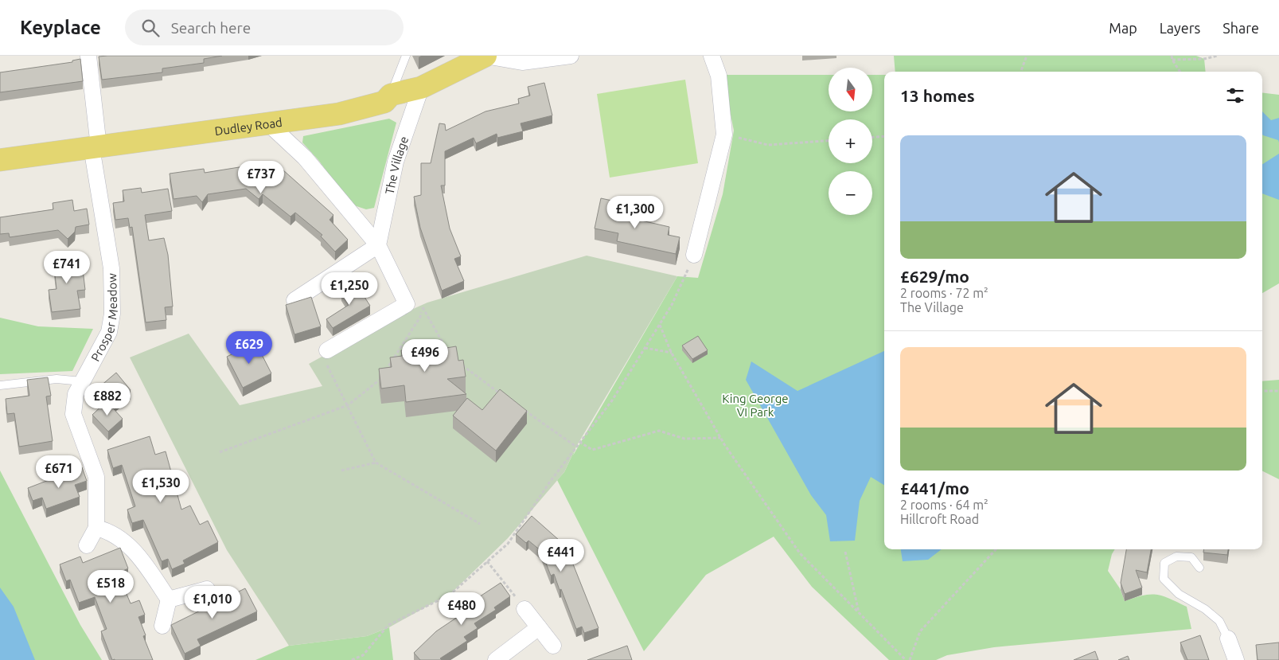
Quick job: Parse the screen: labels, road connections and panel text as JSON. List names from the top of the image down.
{
  "streets": {
    "main road": ["Dudley Road"],
    "street": ["The Village", "Prosper Meadow"]
  },
  "crossings": [
    ["Dudley Road", "The Village"],
    ["Dudley Road", "Prosper Meadow"]
  ],
  "parks": ["King George VI Park"],
  "north": "bottom",
  "page": {
    "header": "Keyplace",
    "search": "Search here",
    "nav": ["Map", "Layers", "Share"],
    "map_buttons": ["+", "−"],
    "heading": "13 homes",
    "list": [
      {
        "name": "£629/mo",
        "note": "2 rooms · 72 m² · The Village"
      },
      {
        "name": "£441/mo",
        "note": "2 rooms · 64 m² · Hillcroft Road"
      }
    ],
    "price": [
      "£737",
      "£1,300",
      "£741",
      "£1,250",
      "£629",
      "£496",
      "£882",
      "£671",
      "£1,530",
      "£441",
      "£518",
      "£1,010",
      "£480"
    ]
  }
}
